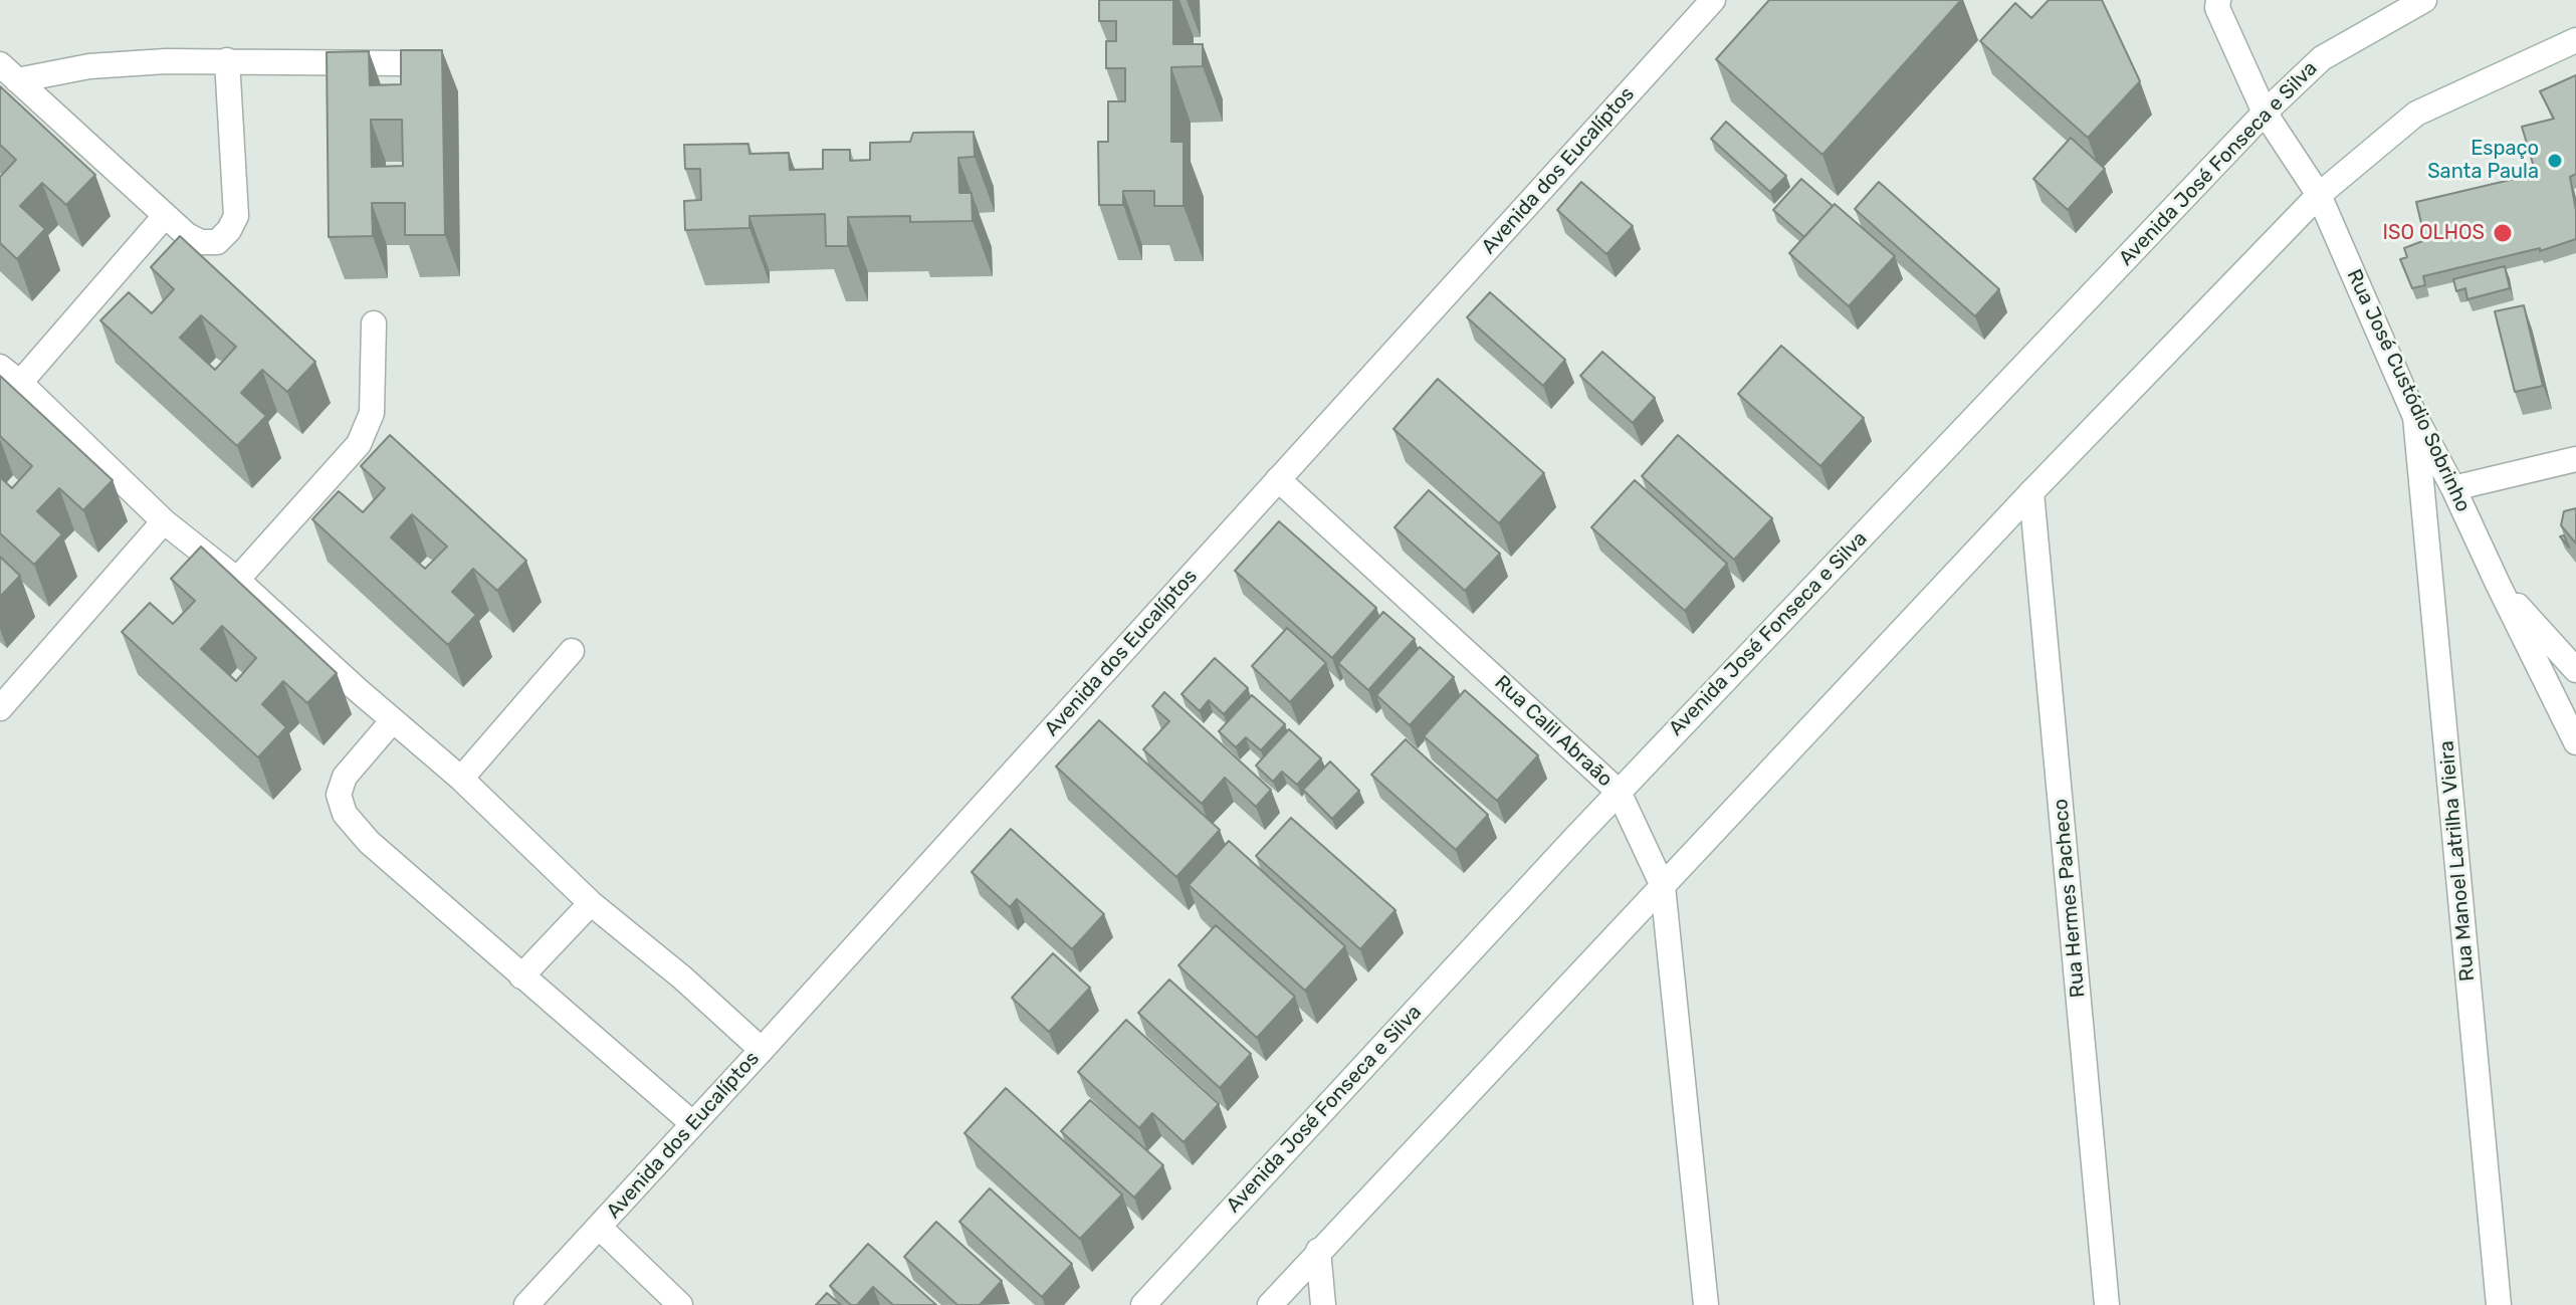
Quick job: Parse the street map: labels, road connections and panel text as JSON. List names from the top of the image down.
{
  "streets": {
    "street": [
      "Avenida José Fonseca e Silva",
      "Avenida dos Eucalíptos",
      "Rua José Custódio Sobrinho",
      "Rua Calil Abraão",
      "Rua Manoel Latrilha Vieira",
      "Rua Hermes Pacheco"
    ]
  },
  "crossings": [
    ["Avenida José Fonseca e Silva", "Rua José Custódio Sobrinho"],
    ["Avenida José Fonseca e Silva", "Rua Calil Abraão"],
    ["Avenida dos Eucalíptos", "Rua Calil Abraão"],
    ["Rua José Custódio Sobrinho", "Rua Manoel Latrilha Vieira"]
  ],
  "places": ["Espaço Santa Paula", "ISO OLHOS"]
}
